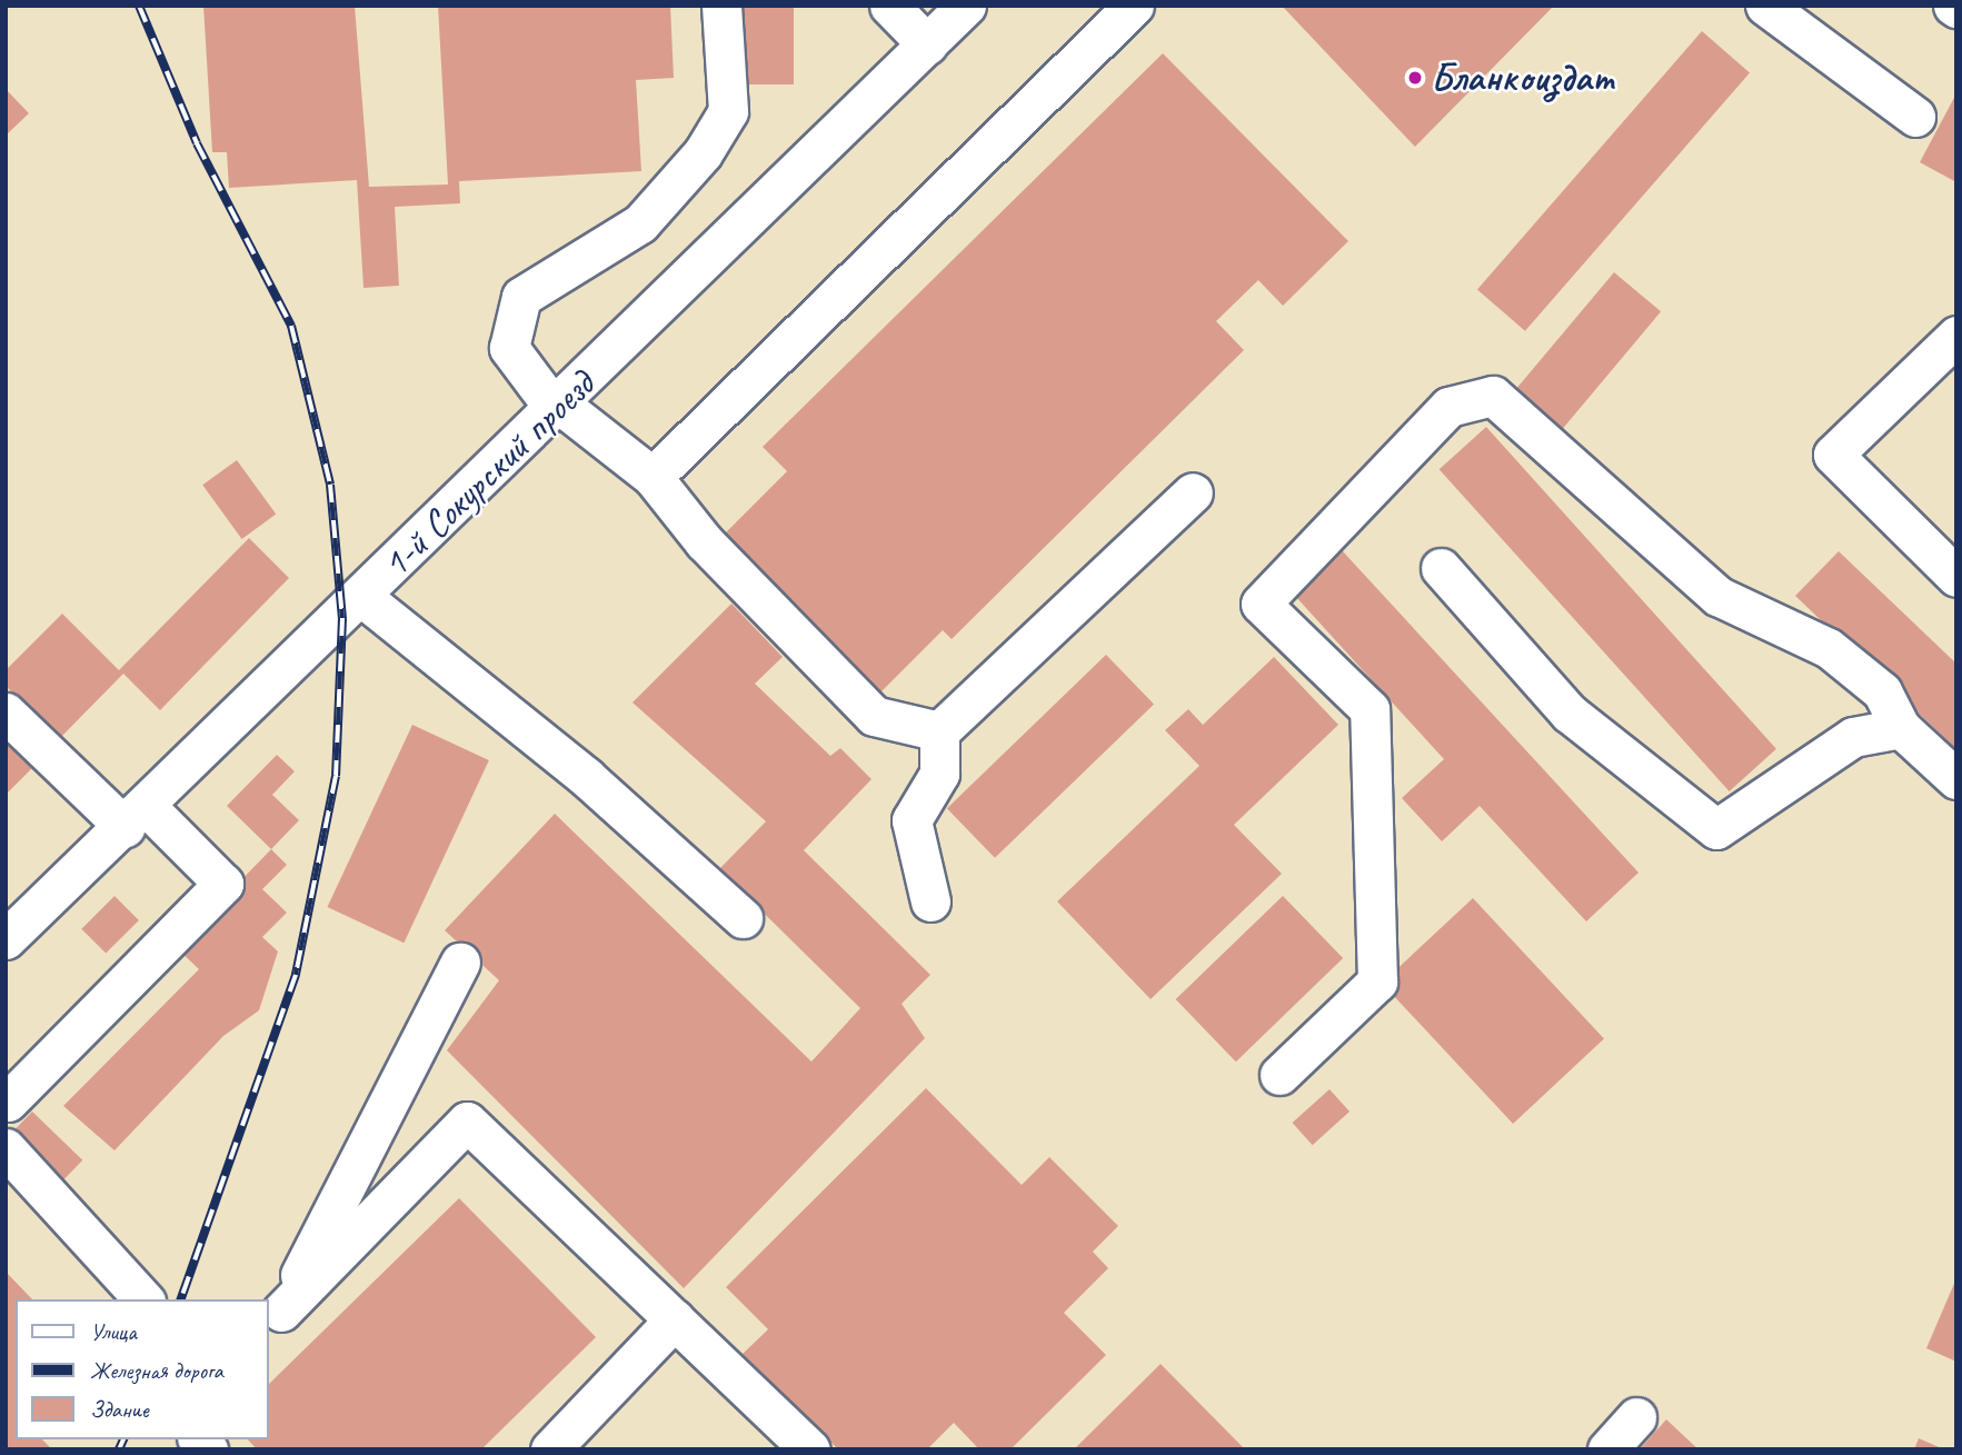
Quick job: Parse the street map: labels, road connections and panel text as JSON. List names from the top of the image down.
{
  "streets": {
    "street": ["1-й Сокурский проезд"]
  },
  "places": ["Бланкоиздат"],
  "legend": ["Улица", "Железная дорога", "Здание"]
}
